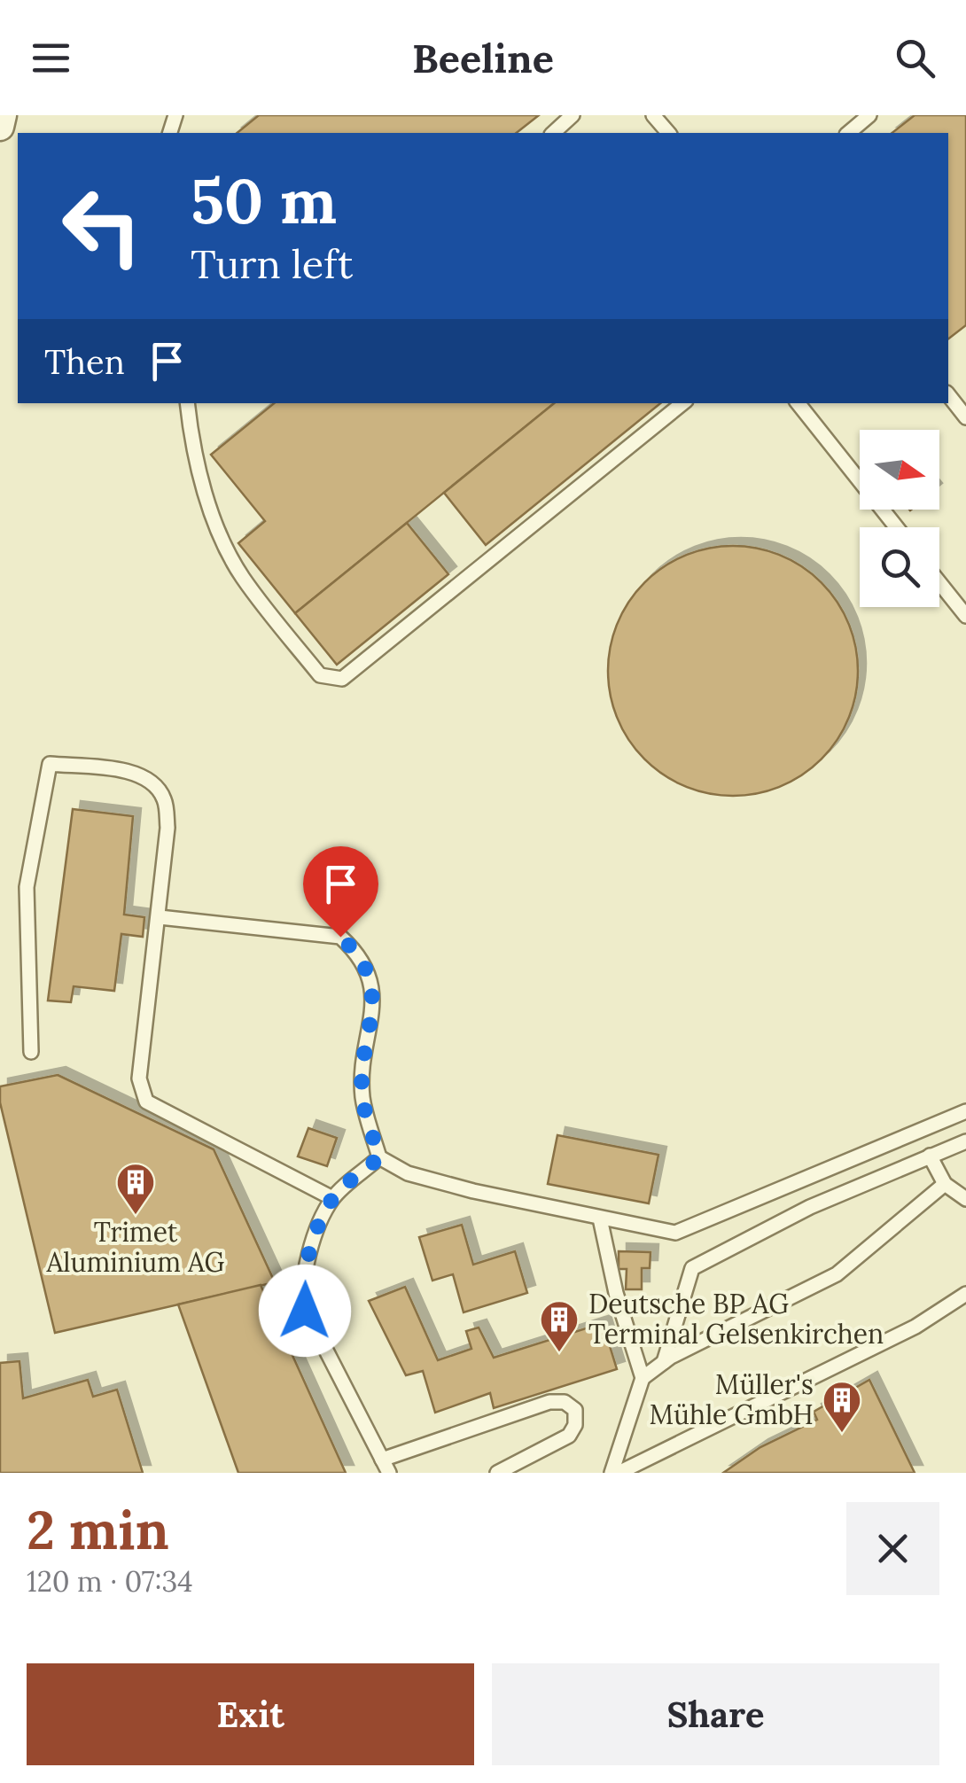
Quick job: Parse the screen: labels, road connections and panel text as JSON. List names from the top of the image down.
{
  "places": {
    "building": ["Trimet Aluminium AG", "Deutsche BP AG Terminal Gelsenkirchen", "Müller's Mühle GmbH"]
  },
  "north": "right",
  "page": {
    "header": "Beeline",
    "turn": ["50 m", "Turn left"],
    "then": "Then",
    "heading": ["2 min", "120 m · 07:34"],
    "buttons": ["Exit", "Share"]
  }
}
